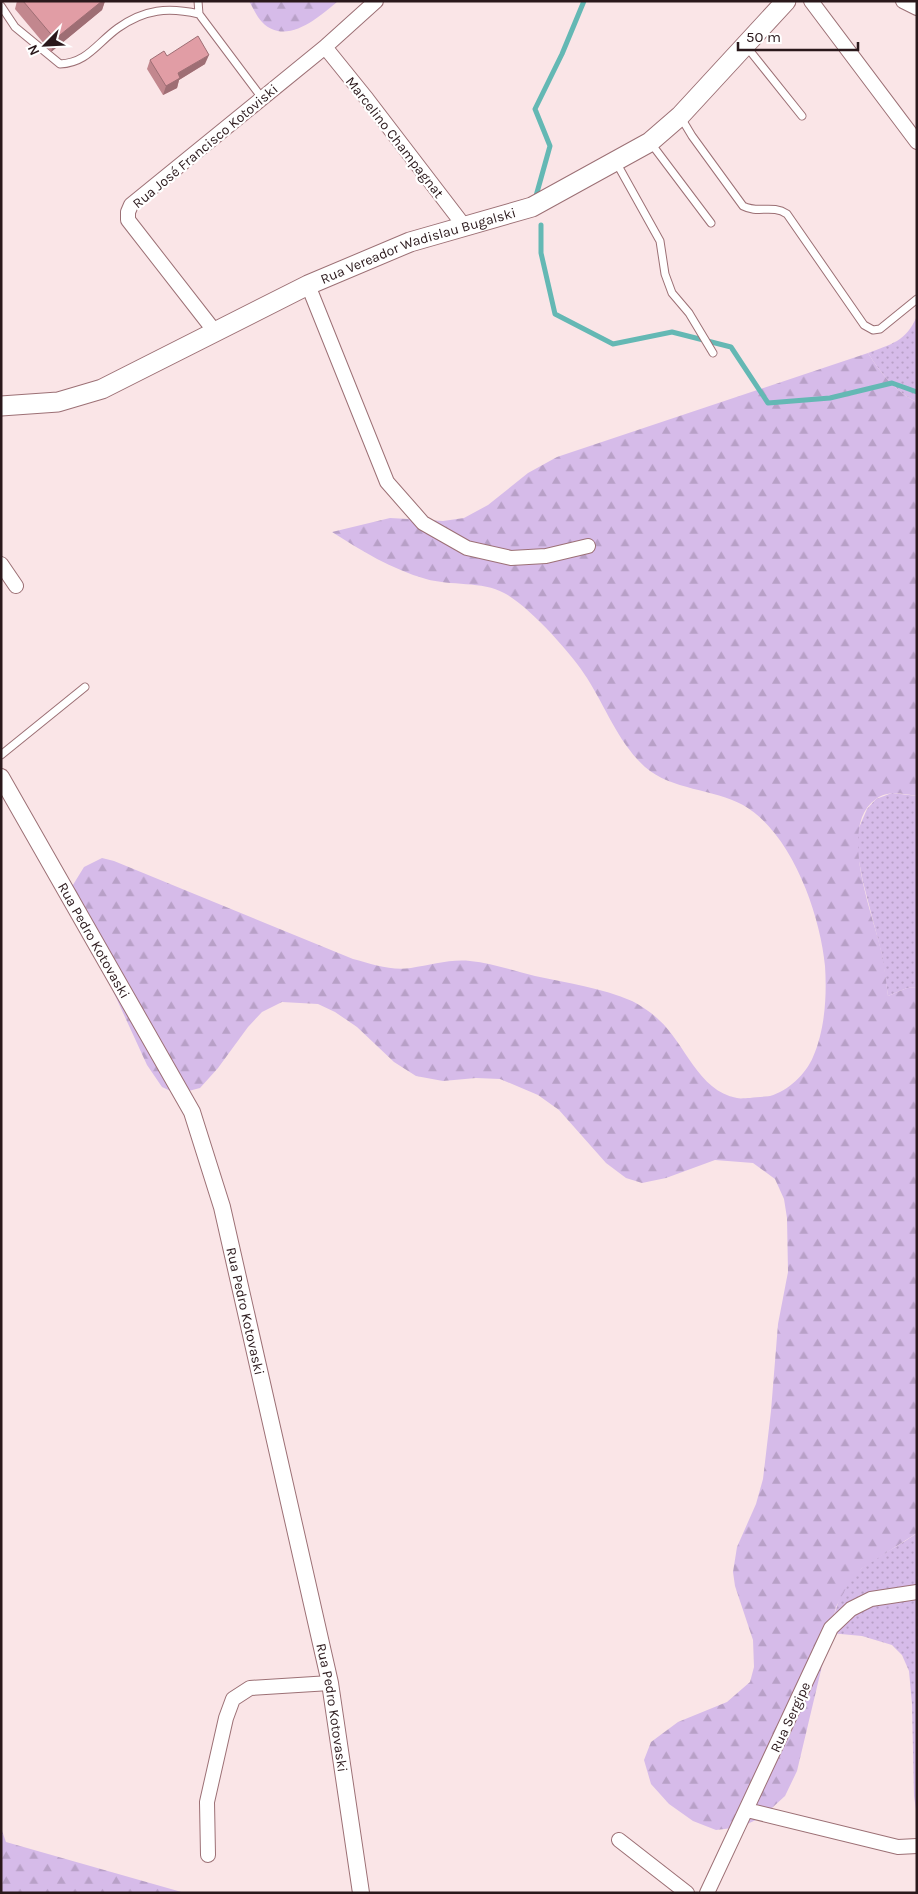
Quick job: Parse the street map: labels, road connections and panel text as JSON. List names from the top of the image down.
{
  "streets": {
    "main road": ["Rua Vereador Wadislau Bugalski"],
    "street": [
      "Marcelino Champagnat",
      "Rua José Francisco Kotoviski",
      "Rua Pedro Kotovaski",
      "Rua Sergipe"
    ]
  },
  "crossings": [
    ["Marcelino Champagnat", "Rua José Francisco Kotoviski"],
    ["Marcelino Champagnat", "Rua Vereador Wadislau Bugalski"],
    ["Rua José Francisco Kotoviski", "Rua Vereador Wadislau Bugalski"]
  ],
  "scale_bar": "50 m",
  "north": "bottom left"
}
